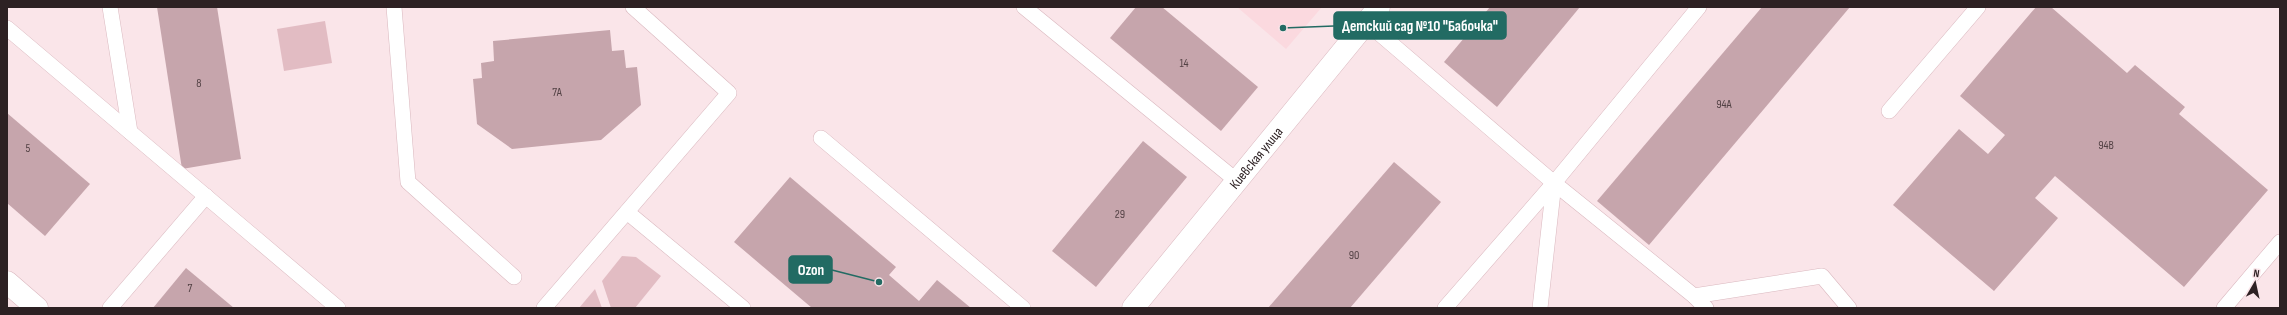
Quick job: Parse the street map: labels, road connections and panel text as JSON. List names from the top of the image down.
{
  "streets": {
    "main road": ["Киевская улица"]
  },
  "places": ["Детский сад №10 \"Бабочка\"", "Ozon"],
  "house_numbers": [
    "14",
    "8",
    "7А",
    "94А",
    "94В",
    "5",
    "29",
    "90",
    "7"
  ],
  "north": "top"
}
